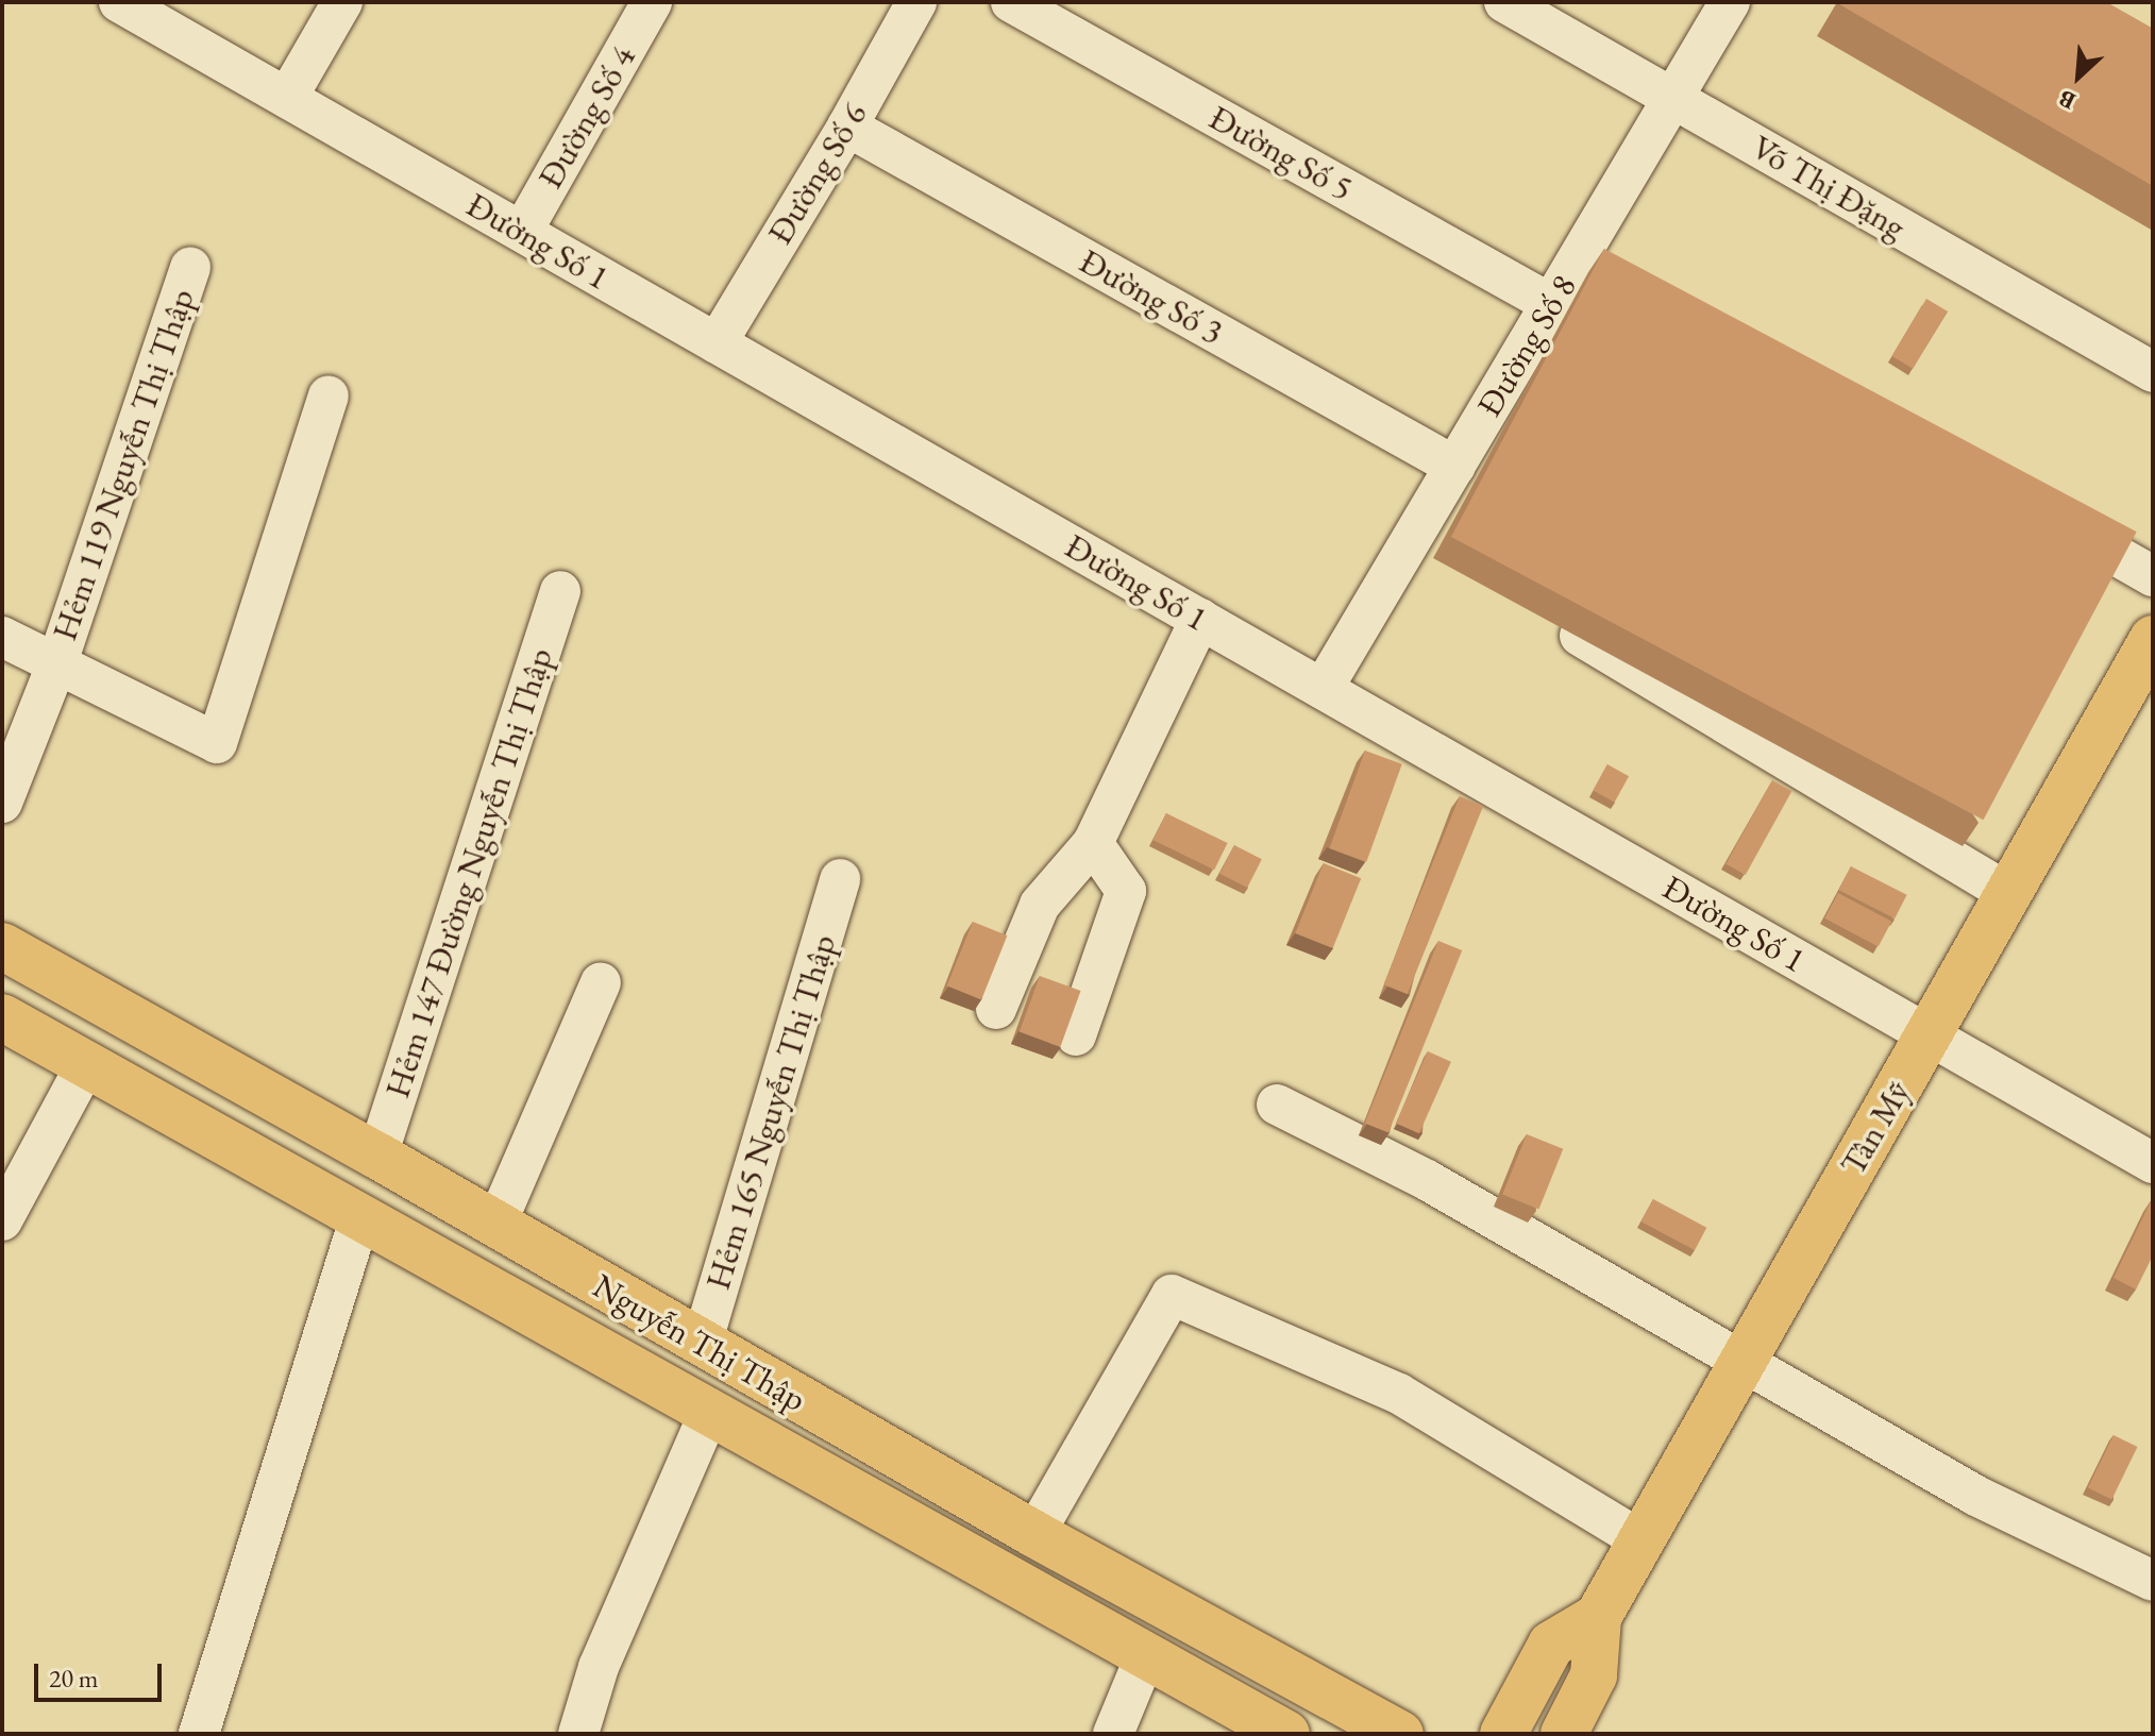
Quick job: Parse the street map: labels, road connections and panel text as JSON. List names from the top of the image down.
{
  "streets": {
    "main road": ["Tân Mỹ", "Nguyễn Thị Thập"],
    "street": [
      "Đường Số 4",
      "Đường Số 5",
      "Đường Số 6",
      "Võ Thị Đặng",
      "Đường Số 1",
      "Đường Số 3",
      "Đường Số 8",
      "Hẻm 119 Nguyễn Thị Thập",
      "Hẻm 147 Đường Nguyễn Thị Thập",
      "Hẻm 165 Nguyễn Thị Thập"
    ]
  },
  "crossings": [
    ["Đường Số 4", "Đường Số 1"],
    ["Đường Số 5", "Đường Số 8"],
    ["Đường Số 6", "Đường Số 1"],
    ["Đường Số 6", "Đường Số 3"],
    ["Võ Thị Đặng", "Đường Số 8"],
    ["Đường Số 1", "Đường Số 8"],
    ["Đường Số 1", "Tân Mỹ"],
    ["Đường Số 3", "Đường Số 8"],
    ["Hẻm 147 Đường Nguyễn Thị Thập", "Nguyễn Thị Thập"],
    ["Hẻm 165 Nguyễn Thị Thập", "Nguyễn Thị Thập"]
  ],
  "scale_bar": "20 m",
  "north": "bottom left"
}
